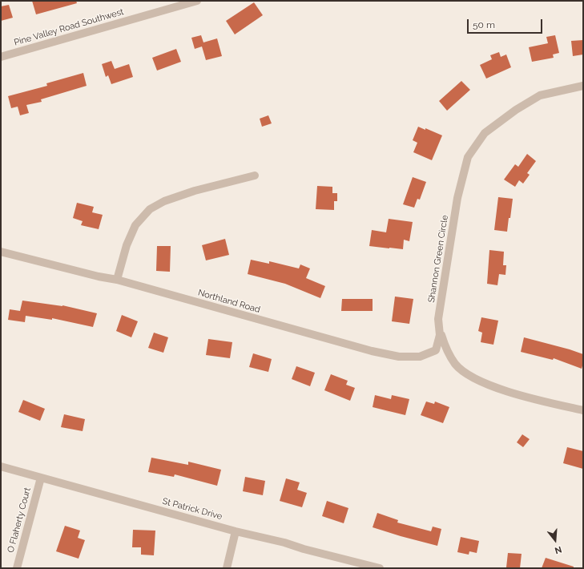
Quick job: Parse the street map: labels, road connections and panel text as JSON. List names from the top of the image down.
{
  "streets": {
    "street": [
      "Pine Valley Road Southwest",
      "Shannon Green Circle",
      "Northland Road",
      "St Patrick Drive",
      "O Flaherty Court"
    ]
  },
  "crossings": [
    ["Shannon Green Circle", "Northland Road"],
    ["St Patrick Drive", "O Flaherty Court"]
  ],
  "scale_bar": "50 m",
  "north": "bottom"
}
